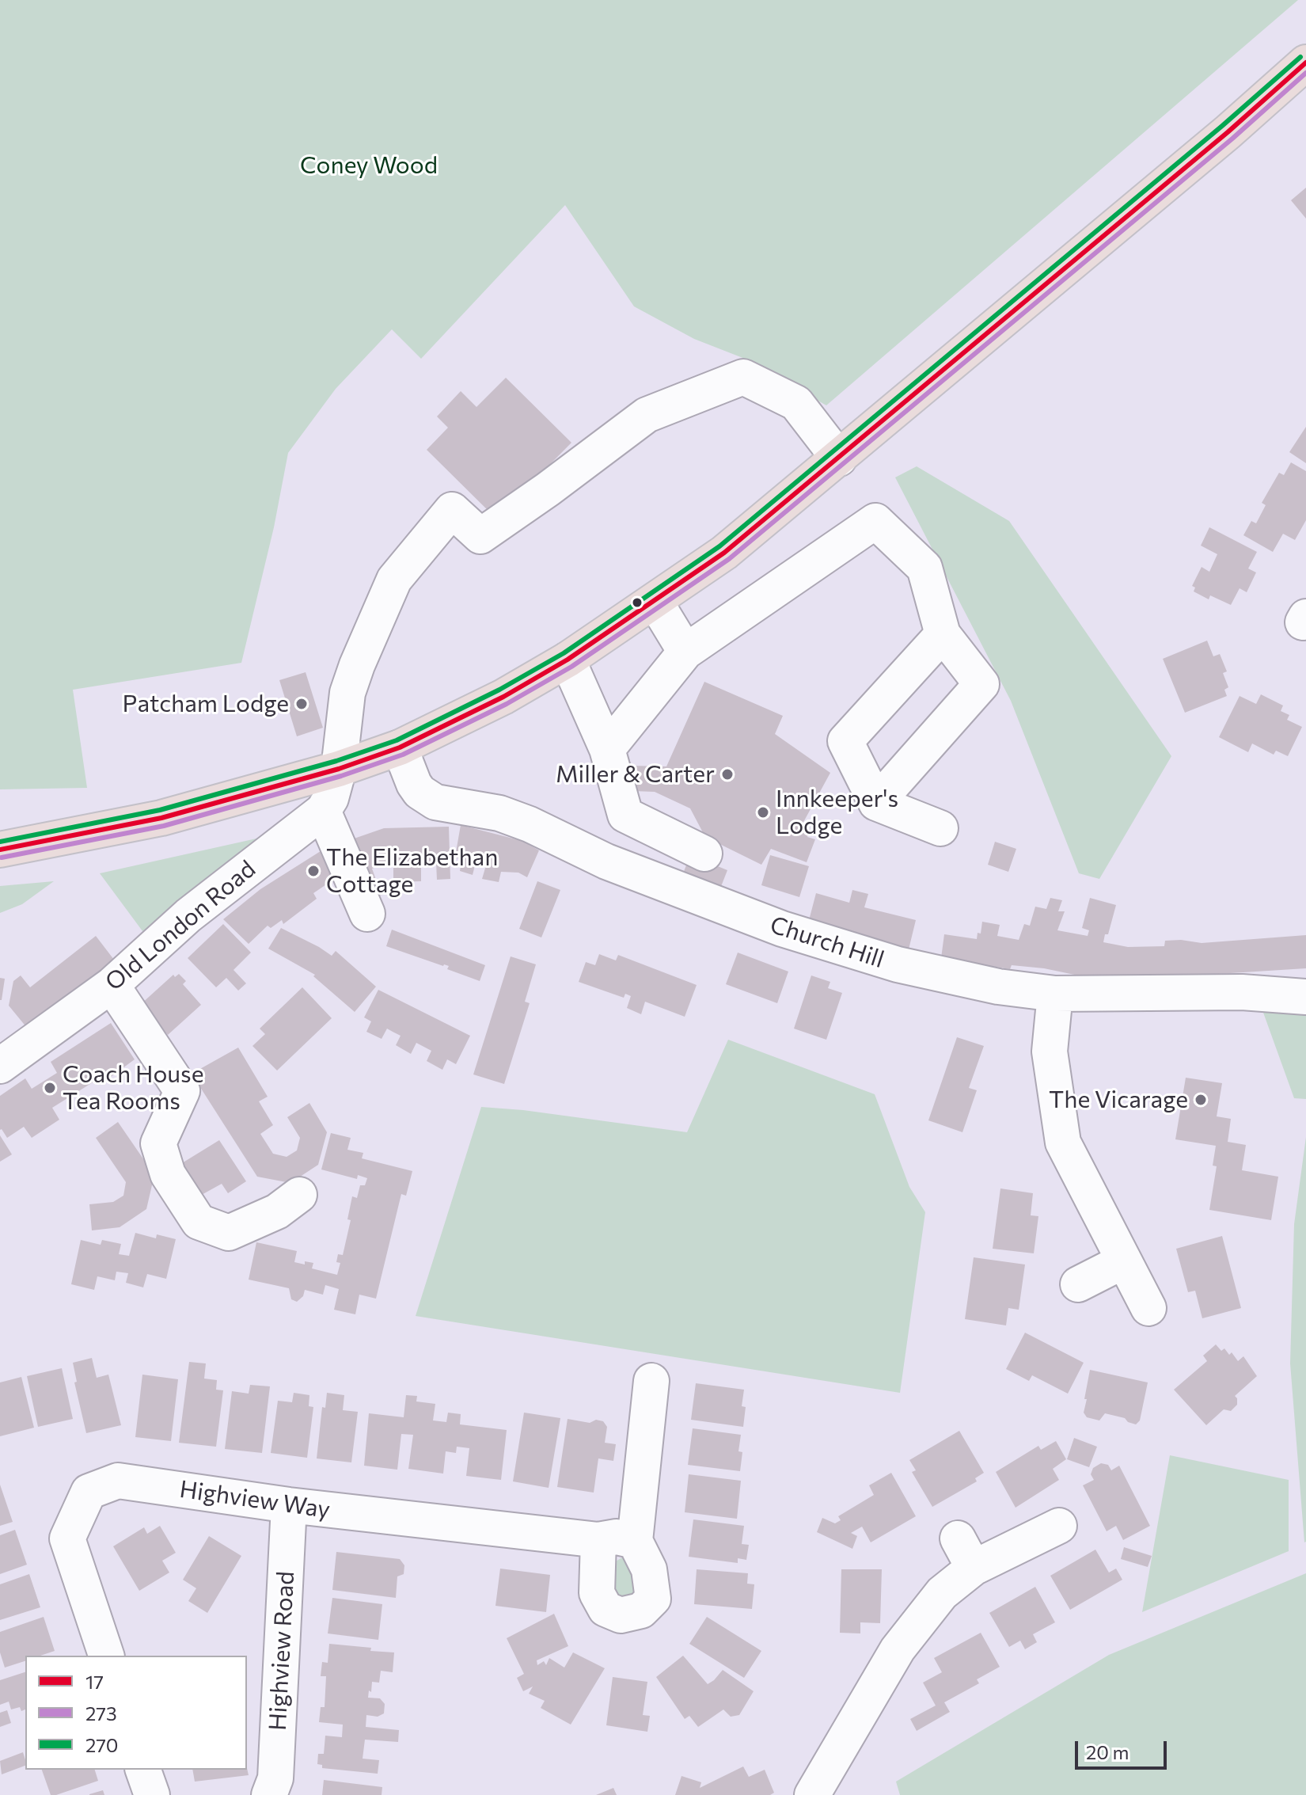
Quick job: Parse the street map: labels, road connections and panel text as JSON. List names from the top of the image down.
{
  "streets": {
    "street": [
      "Old London Road",
      "Church Hill",
      "Highview Way",
      "Highview Road"
    ]
  },
  "crossings": [
    ["Highview Way", "Highview Road"]
  ],
  "parks": ["Coney Wood"],
  "places": [
    "Patcham Lodge",
    "Miller & Carter",
    "Innkeeper's Lodge",
    "The Elizabethan Cottage",
    "Coach House Tea Rooms",
    "The Vicarage"
  ],
  "lines": ["transit line 270", "transit line 17", "transit line 273"],
  "legend": ["17", "273", "270"],
  "scale_bar": "20 m"
}
